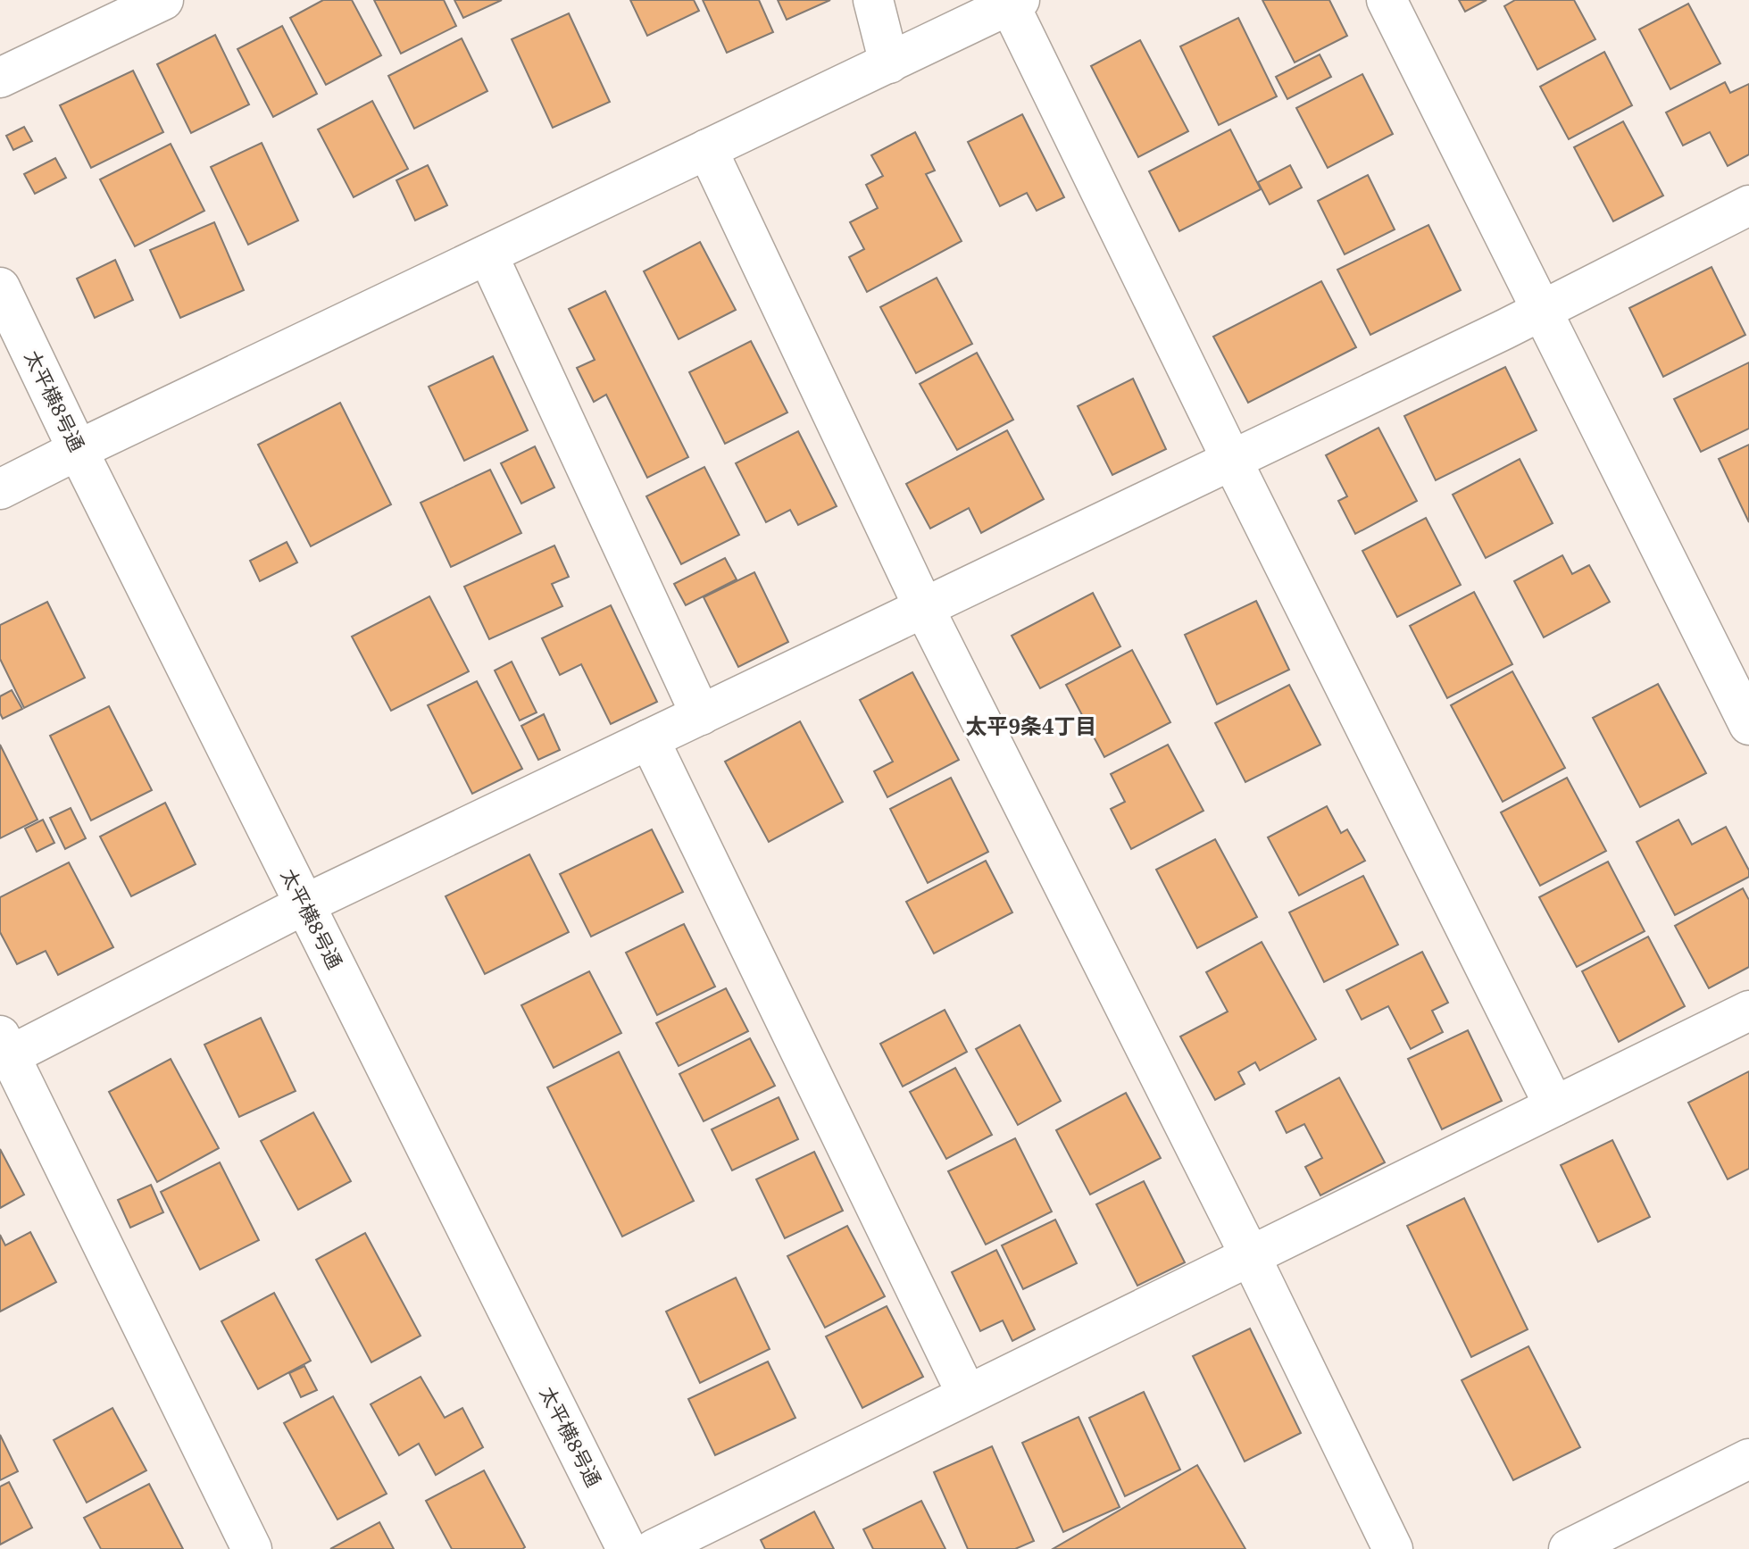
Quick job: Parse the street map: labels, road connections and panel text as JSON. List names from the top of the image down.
{
  "streets": {
    "street": ["太平横8号通"]
  },
  "districts": ["太平9条4丁目"]
}
